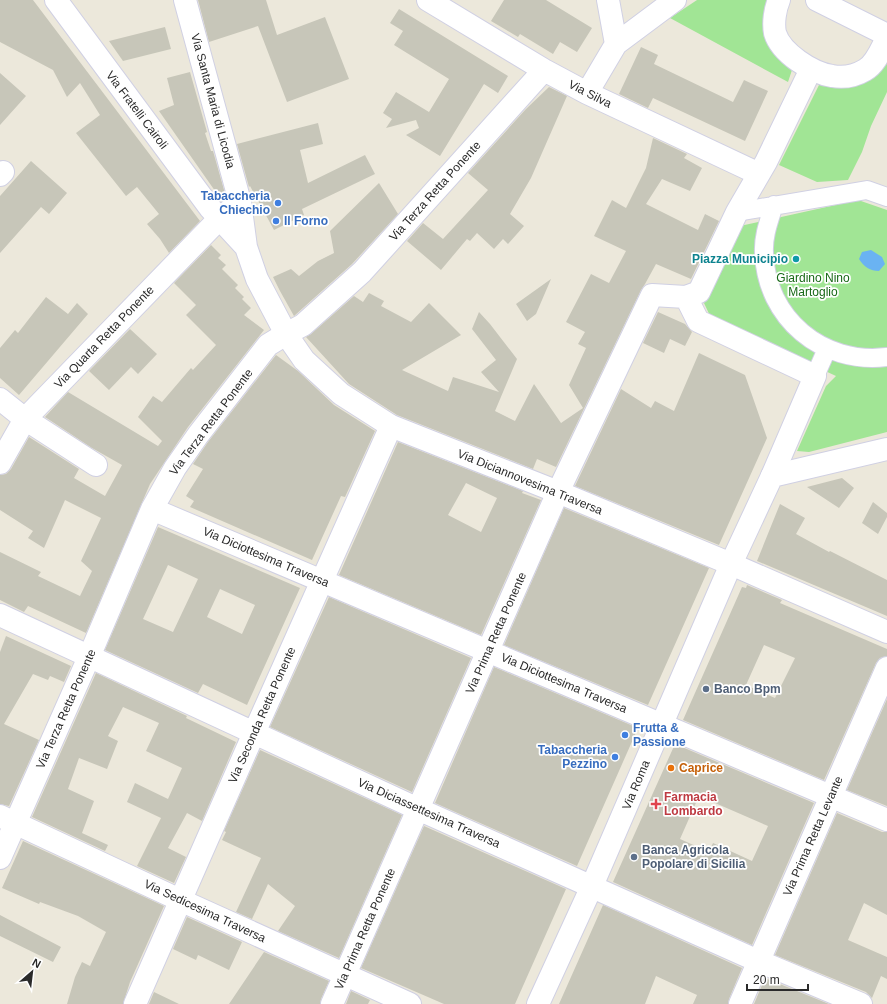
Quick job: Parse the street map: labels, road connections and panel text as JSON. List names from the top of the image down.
{
  "streets": {
    "street": [
      "Via Silva",
      "Via Santa Maria di Licodia",
      "Via Fratelli Cairoli",
      "Via Terza Retta Ponente",
      "Via Quarta Retta Ponente",
      "Via Diciannovesima Traversa",
      "Via Diciottesima Traversa",
      "Via Prima Retta Ponente",
      "Via Seconda Retta Ponente",
      "Via Roma",
      "Via Diciassettesima Traversa",
      "Via Prima Retta Levante",
      "Via Sedicesima Traversa"
    ]
  },
  "crossings": [
    ["Via Silva", "Via Terza Retta Ponente"],
    ["Via Santa Maria di Licodia", "Via Fratelli Cairoli"],
    ["Via Santa Maria di Licodia", "Via Quarta Retta Ponente"],
    ["Via Santa Maria di Licodia", "Via Diciannovesima Traversa"],
    ["Via Fratelli Cairoli", "Via Quarta Retta Ponente"],
    ["Via Fratelli Cairoli", "Via Diciannovesima Traversa"],
    ["Via Terza Retta Ponente", "Via Diciannovesima Traversa"],
    ["Via Terza Retta Ponente", "Via Diciottesima Traversa"],
    ["Via Terza Retta Ponente", "Via Diciassettesima Traversa"],
    ["Via Terza Retta Ponente", "Via Sedicesima Traversa"],
    ["Via Diciannovesima Traversa", "Via Prima Retta Ponente"],
    ["Via Diciannovesima Traversa", "Via Seconda Retta Ponente"],
    ["Via Diciannovesima Traversa", "Via Roma"],
    ["Via Diciottesima Traversa", "Via Prima Retta Ponente"],
    ["Via Diciottesima Traversa", "Via Seconda Retta Ponente"],
    ["Via Diciottesima Traversa", "Via Roma"],
    ["Via Diciottesima Traversa", "Via Prima Retta Levante"],
    ["Via Prima Retta Ponente", "Via Diciassettesima Traversa"],
    ["Via Prima Retta Ponente", "Via Sedicesima Traversa"],
    ["Via Seconda Retta Ponente", "Via Diciassettesima Traversa"],
    ["Via Seconda Retta Ponente", "Via Sedicesima Traversa"],
    ["Via Roma", "Via Diciassettesima Traversa"],
    ["Via Diciassettesima Traversa", "Via Prima Retta Levante"]
  ],
  "parks": ["Giardino Nino Martoglio"],
  "places": {
    "other": [
      "Tabaccheria Chiechio",
      "Il Forno",
      "Piazza Municipio",
      "Banco Bpm",
      "Frutta & Passione",
      "Tabaccheria Pezzino",
      "Caprice",
      "Banca Agricola Popolare di Sicilia"
    ],
    "health": ["Farmacia Lombardo"]
  },
  "scale_bar": "20 m",
  "north": "top right"
}
